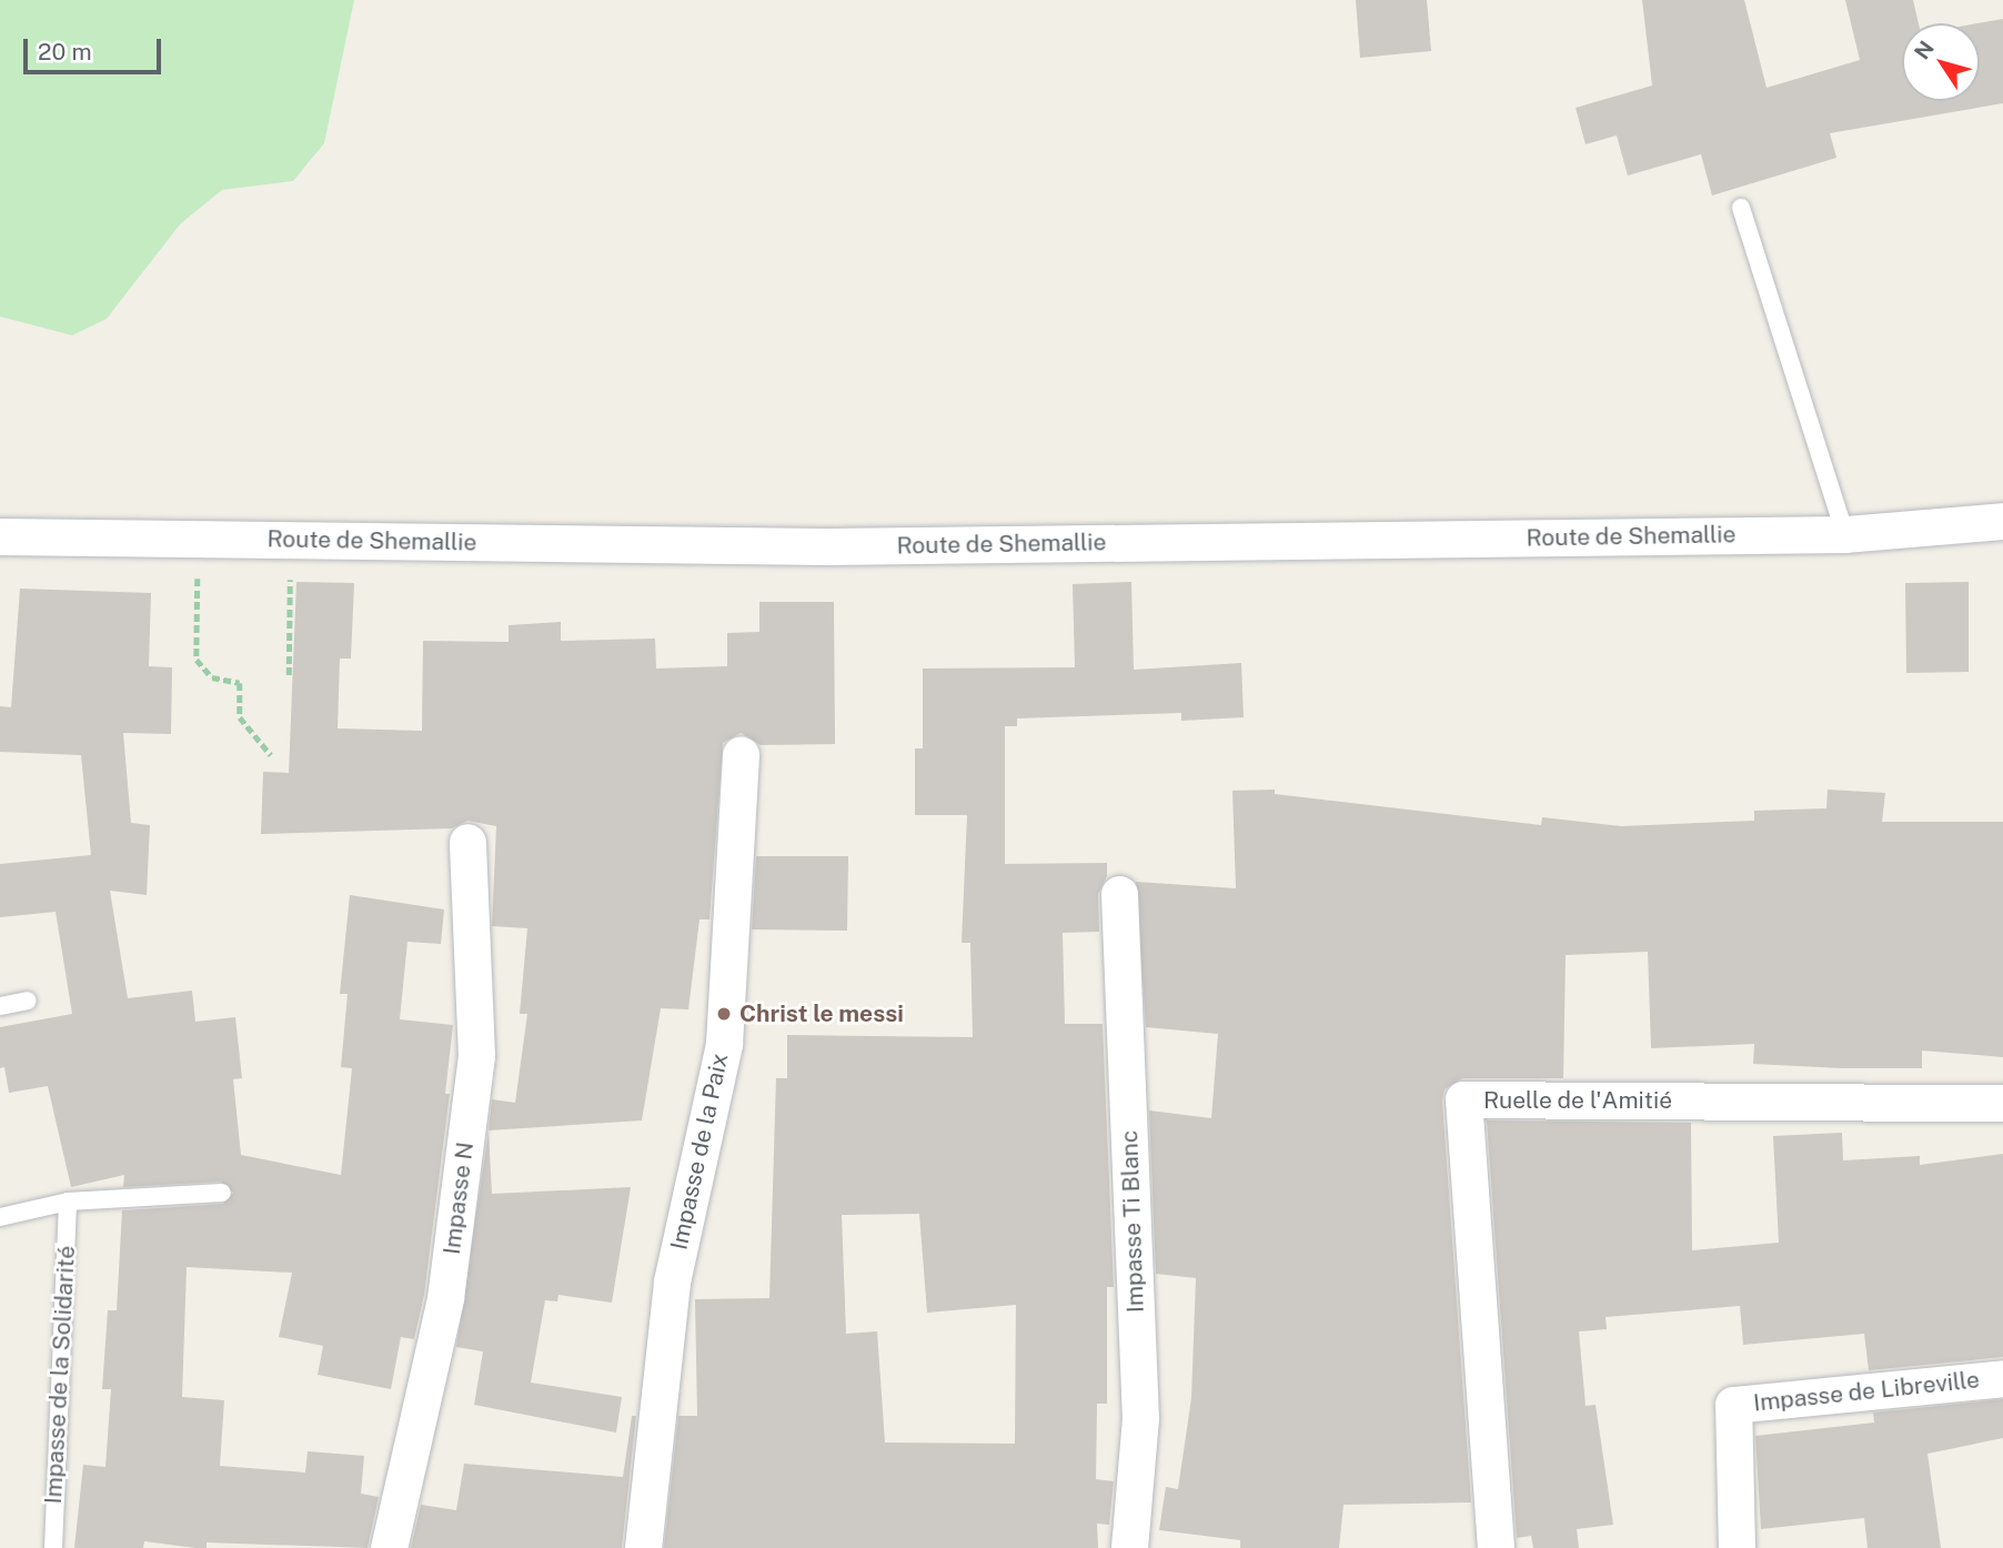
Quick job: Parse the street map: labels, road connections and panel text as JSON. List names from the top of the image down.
{
  "streets": {
    "street": [
      "Route de Shemallie",
      "Ruelle de l'Amitié",
      "Impasse de la Paix",
      "Impasse N",
      "Impasse Ti Blanc",
      "Impasse de Libreville"
    ],
    "lane": ["Impasse de la Solidarité"]
  },
  "places": ["Christ le messi"],
  "scale_bar": "20 m",
  "north": "top left"
}
